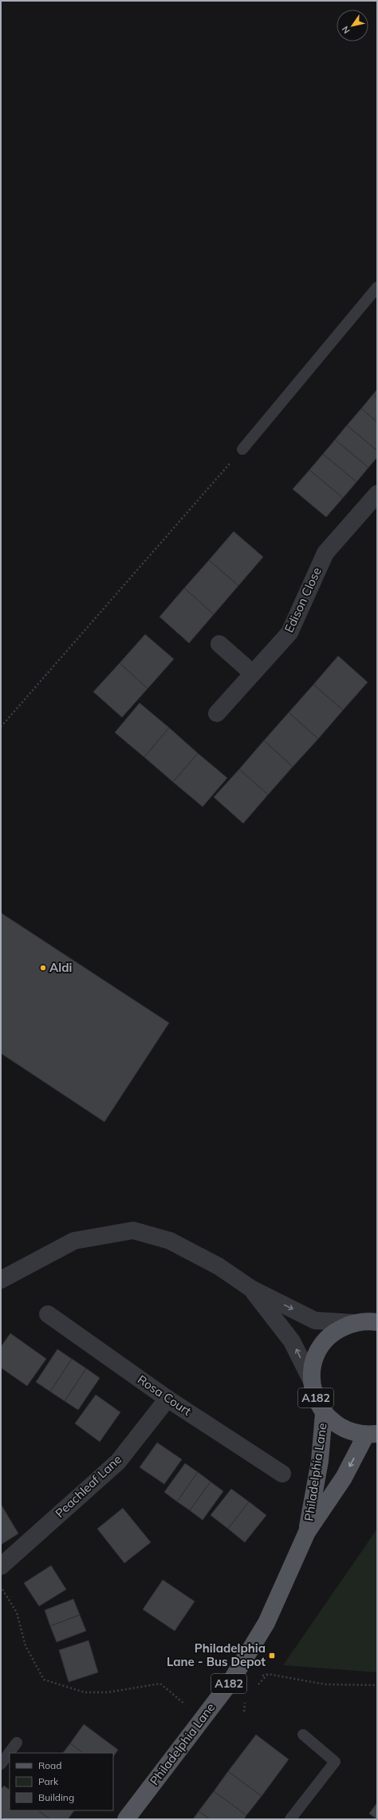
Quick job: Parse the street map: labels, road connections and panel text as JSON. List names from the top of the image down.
{
  "streets": {
    "main road": ["A182", "Philadelphia Lane"],
    "street": ["Edison Close", "Rosa Court", "Peachleaf Lane"]
  },
  "crossings": [
    ["Rosa Court", "Peachleaf Lane"]
  ],
  "places": {
    "other": ["Aldi"],
    "transit": ["Philadelphia Lane - Bus Depot"]
  },
  "legend": ["Road", "Park", "Building"],
  "north": "bottom left"
}
